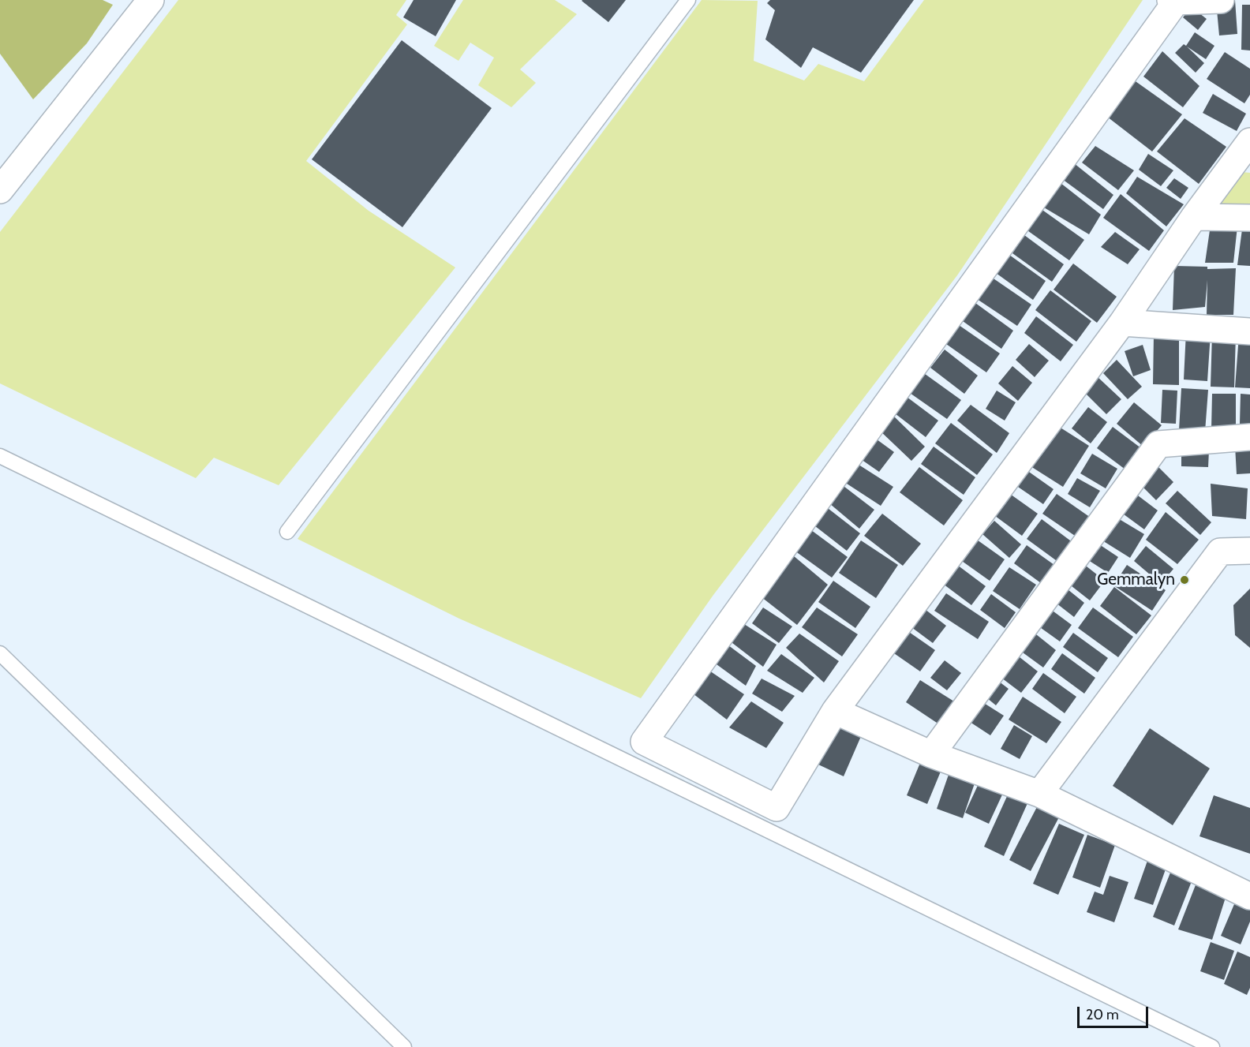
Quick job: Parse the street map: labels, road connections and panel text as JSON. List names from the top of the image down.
{
  "places": ["Gemmalyn"],
  "scale_bar": "20 m"
}
